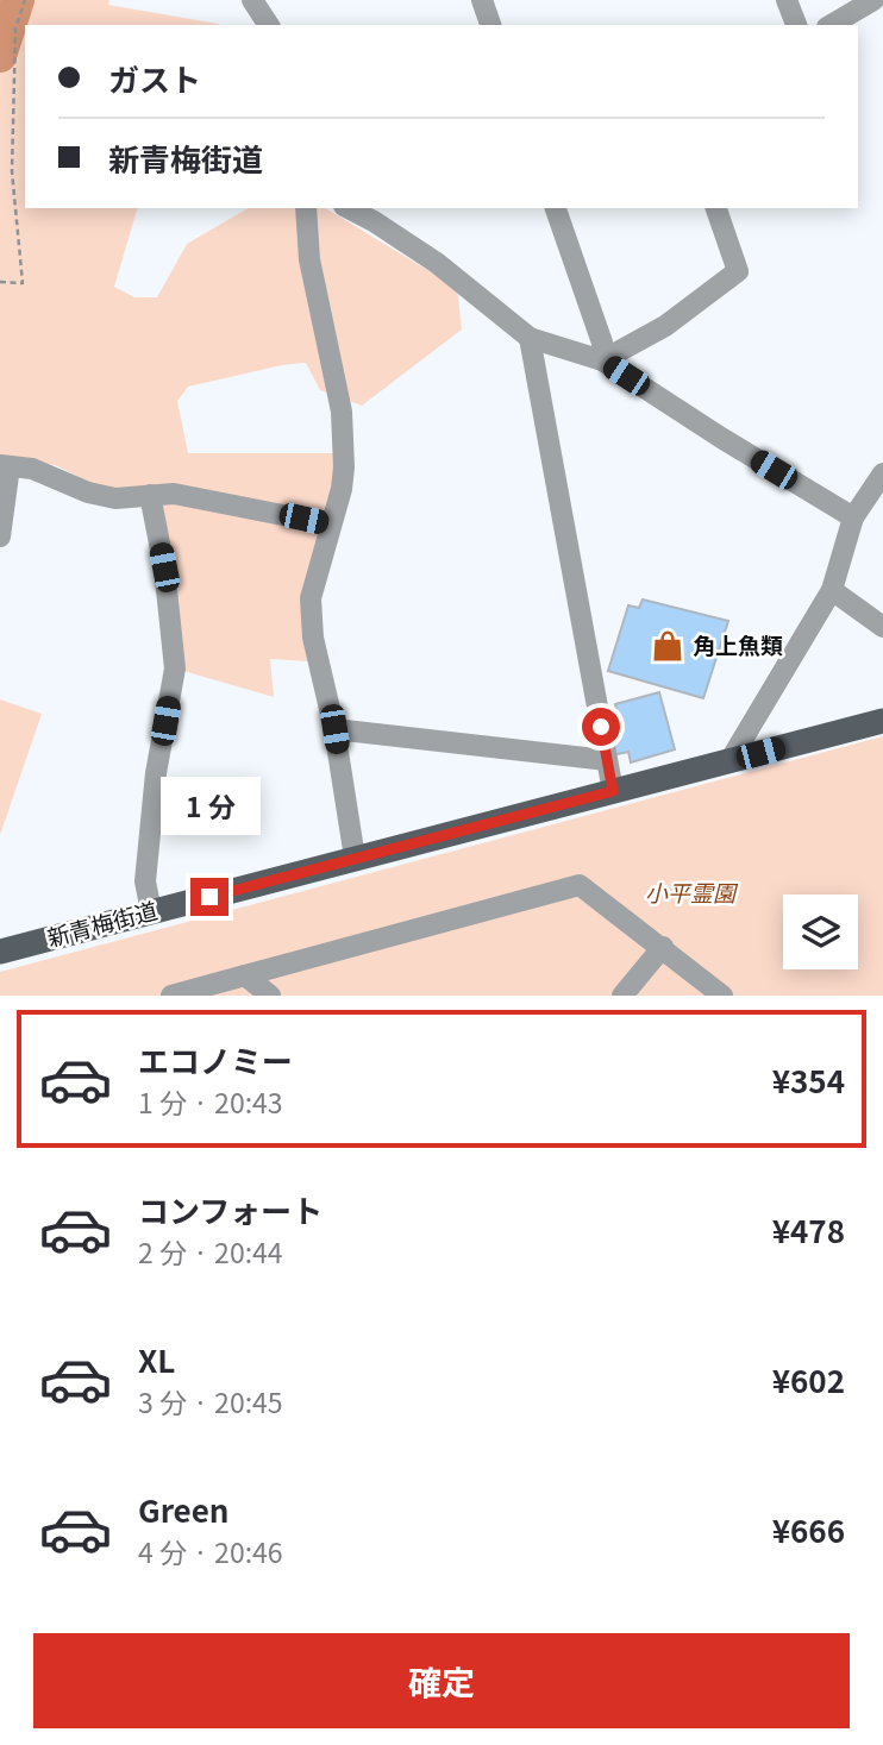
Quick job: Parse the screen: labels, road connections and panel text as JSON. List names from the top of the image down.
{
  "streets": {
    "main road": ["新青梅街道"]
  },
  "parks": ["小平霊園"],
  "places": {
    "shop": ["角上魚類"]
  },
  "page": {
    "banner": ["ガスト", "新青梅街道"],
    "bubble": "1 分",
    "list": [
      {
        "name": "エコノミー",
        "note": "1 分 · 20:43",
        "value": "¥354"
      },
      {
        "name": "コンフォート",
        "note": "2 分 · 20:44",
        "value": "¥478"
      },
      {
        "name": "XL",
        "note": "3 分 · 20:45",
        "value": "¥602"
      },
      {
        "name": "Green",
        "note": "4 分 · 20:46",
        "value": "¥666"
      }
    ],
    "buttons": "確定"
  }
}
